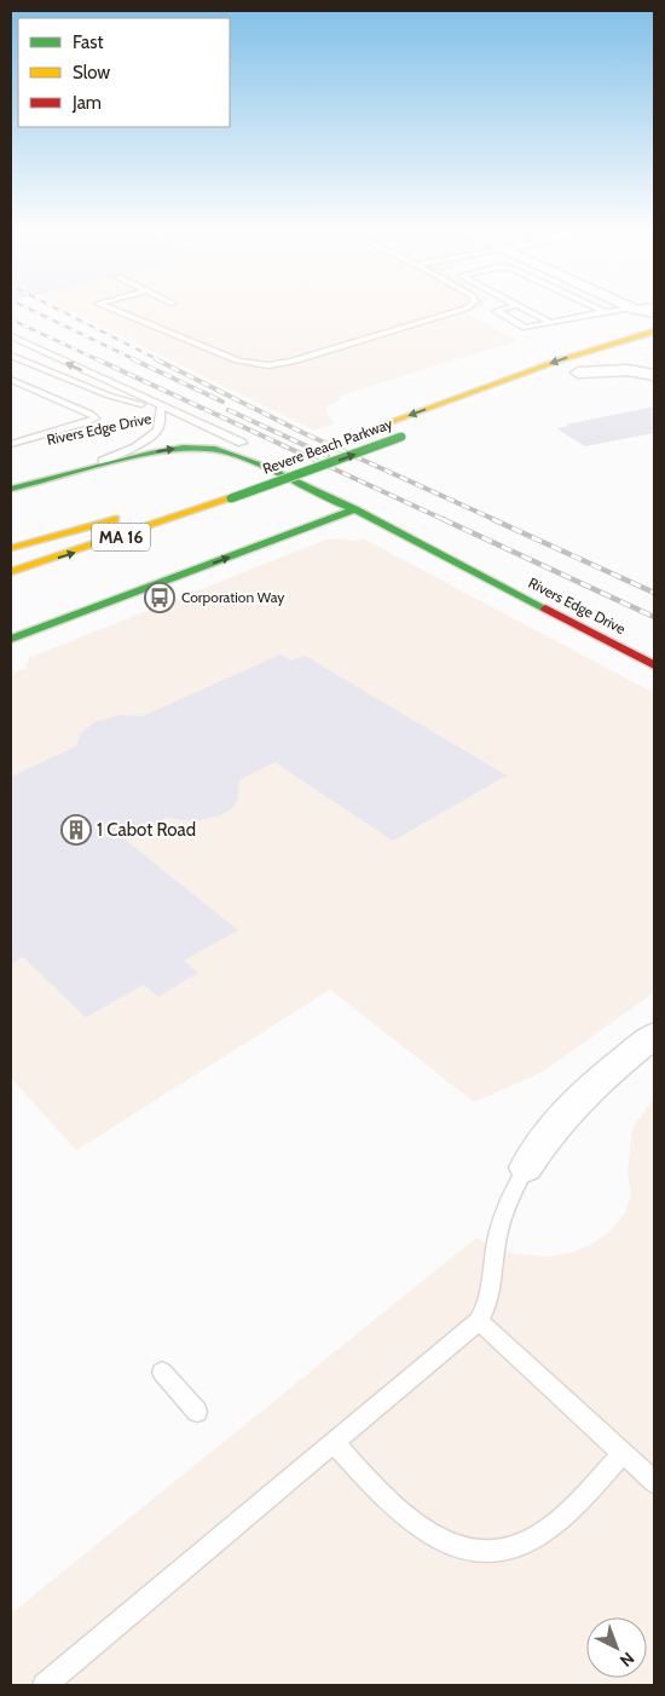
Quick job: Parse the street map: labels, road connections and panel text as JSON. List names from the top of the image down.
{
  "streets": {
    "main road": ["Rivers Edge Drive", "Revere Beach Parkway", "MA 16"]
  },
  "places": {
    "bus stop": ["Corporation Way"],
    "building": ["1 Cabot Road"]
  },
  "legend": ["Fast", "Slow", "Jam"],
  "north": "bottom right"
}
